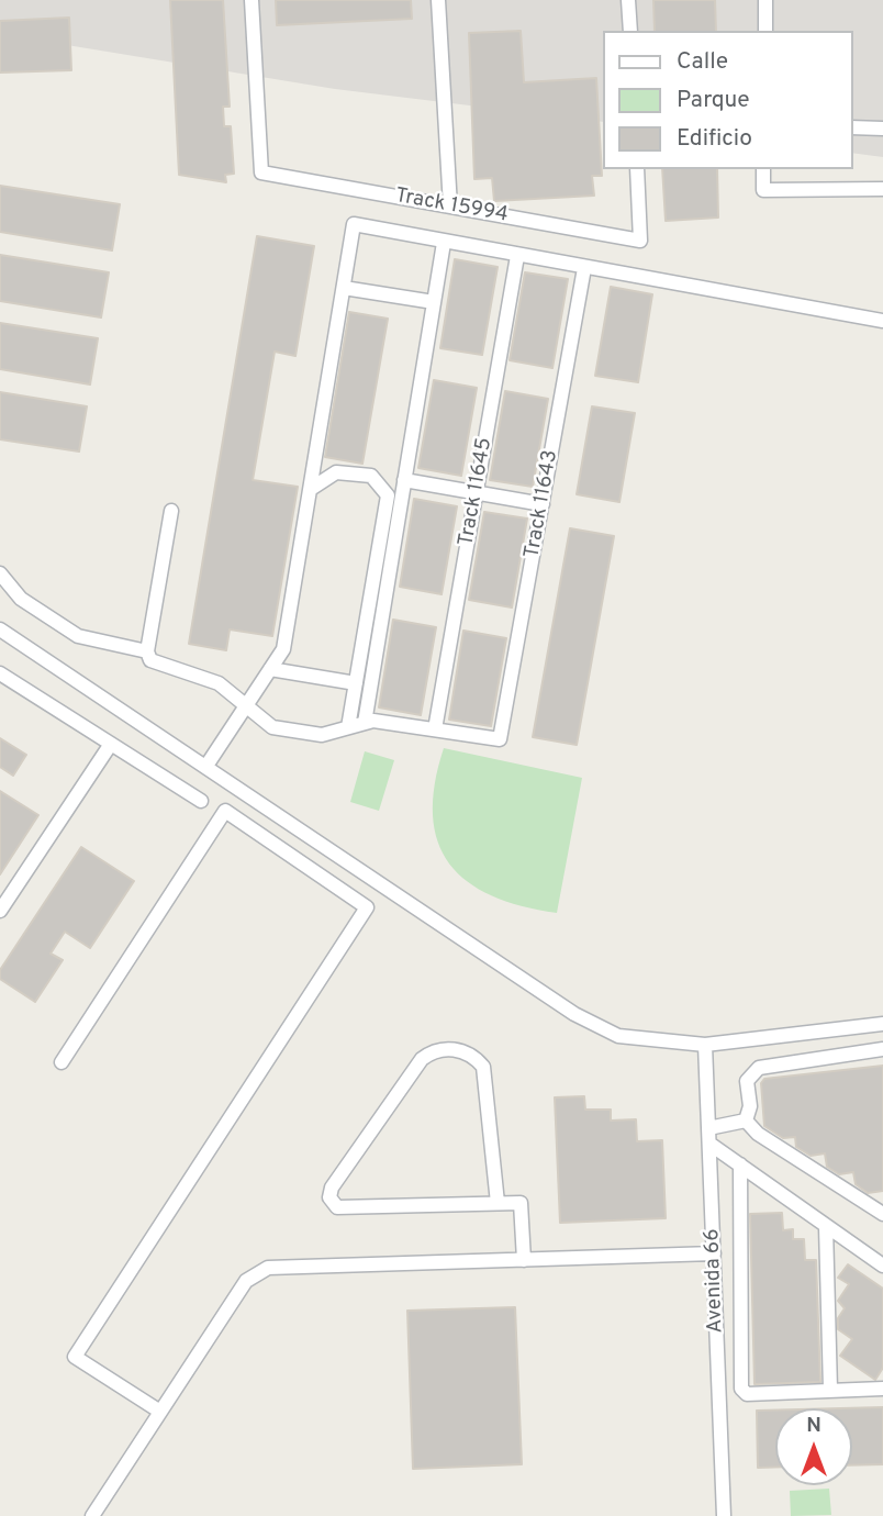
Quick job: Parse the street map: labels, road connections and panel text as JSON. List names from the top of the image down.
{
  "streets": {
    "street": [
      "Track 15994",
      "Track 11645",
      "Track 11643",
      "Avenida 66"
    ]
  },
  "crossings": [
    ["Track 11645", "Track 11643"]
  ],
  "legend": ["Calle", "Parque", "Edificio"],
  "north": "top"
}
